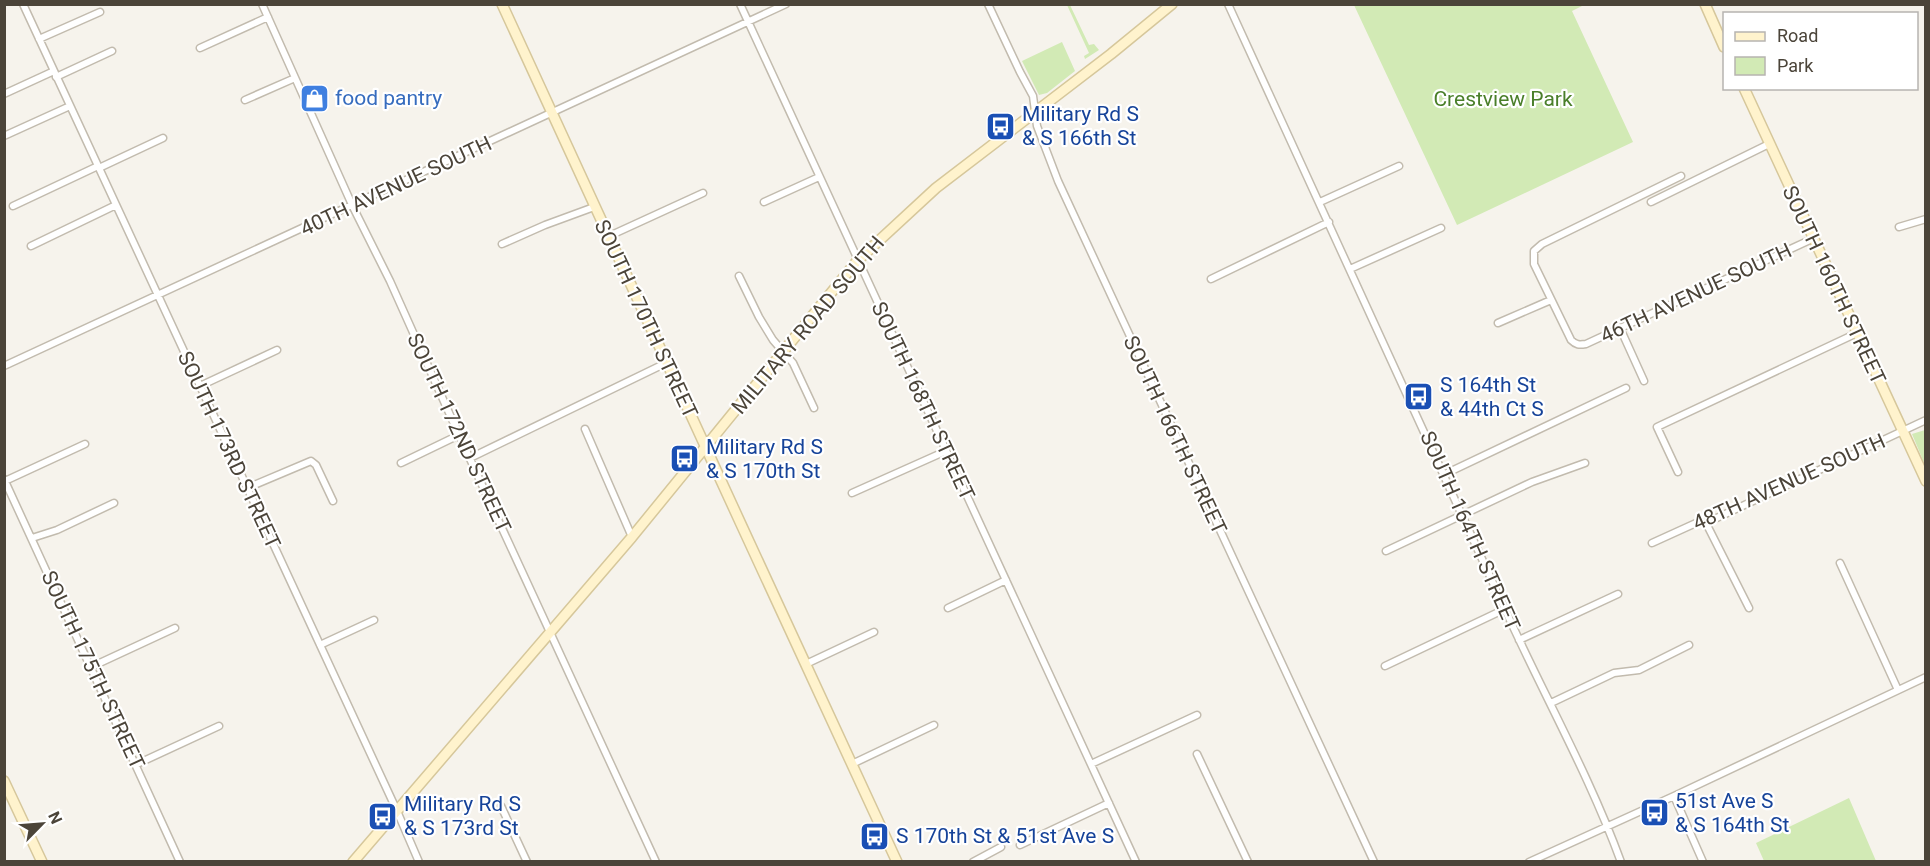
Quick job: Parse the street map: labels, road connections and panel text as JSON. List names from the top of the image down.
{
  "streets": {
    "street": [
      "40TH AVENUE SOUTH",
      "SOUTH 160TH STREET",
      "46TH AVENUE SOUTH",
      "SOUTH 170TH STREET",
      "MILITARY ROAD SOUTH",
      "SOUTH 168TH STREET",
      "SOUTH 172ND STREET",
      "SOUTH 166TH STREET",
      "SOUTH 173RD STREET",
      "48TH AVENUE SOUTH",
      "SOUTH 164TH STREET",
      "SOUTH 175TH STREET"
    ]
  },
  "crossings": [
    ["40TH AVENUE SOUTH", "SOUTH 170TH STREET"],
    ["40TH AVENUE SOUTH", "SOUTH 168TH STREET"],
    ["40TH AVENUE SOUTH", "SOUTH 172ND STREET"],
    ["40TH AVENUE SOUTH", "SOUTH 173RD STREET"],
    ["SOUTH 160TH STREET", "46TH AVENUE SOUTH"],
    ["SOUTH 160TH STREET", "48TH AVENUE SOUTH"],
    ["SOUTH 170TH STREET", "MILITARY ROAD SOUTH"],
    ["MILITARY ROAD SOUTH", "SOUTH 168TH STREET"],
    ["MILITARY ROAD SOUTH", "SOUTH 172ND STREET"],
    ["MILITARY ROAD SOUTH", "SOUTH 166TH STREET"],
    ["MILITARY ROAD SOUTH", "SOUTH 173RD STREET"]
  ],
  "parks": ["Crestview Park"],
  "places": {
    "shop": ["food pantry"],
    "bus stop": [
      "Military Rd S & S 166th St",
      "S 164th St & 44th Ct S",
      "Military Rd S & S 170th St",
      "51st Ave S & S 164th St",
      "Military Rd S & S 173rd St",
      "S 170th St & 51st Ave S"
    ]
  },
  "legend": ["Road", "Park"],
  "north": "top right"
}
